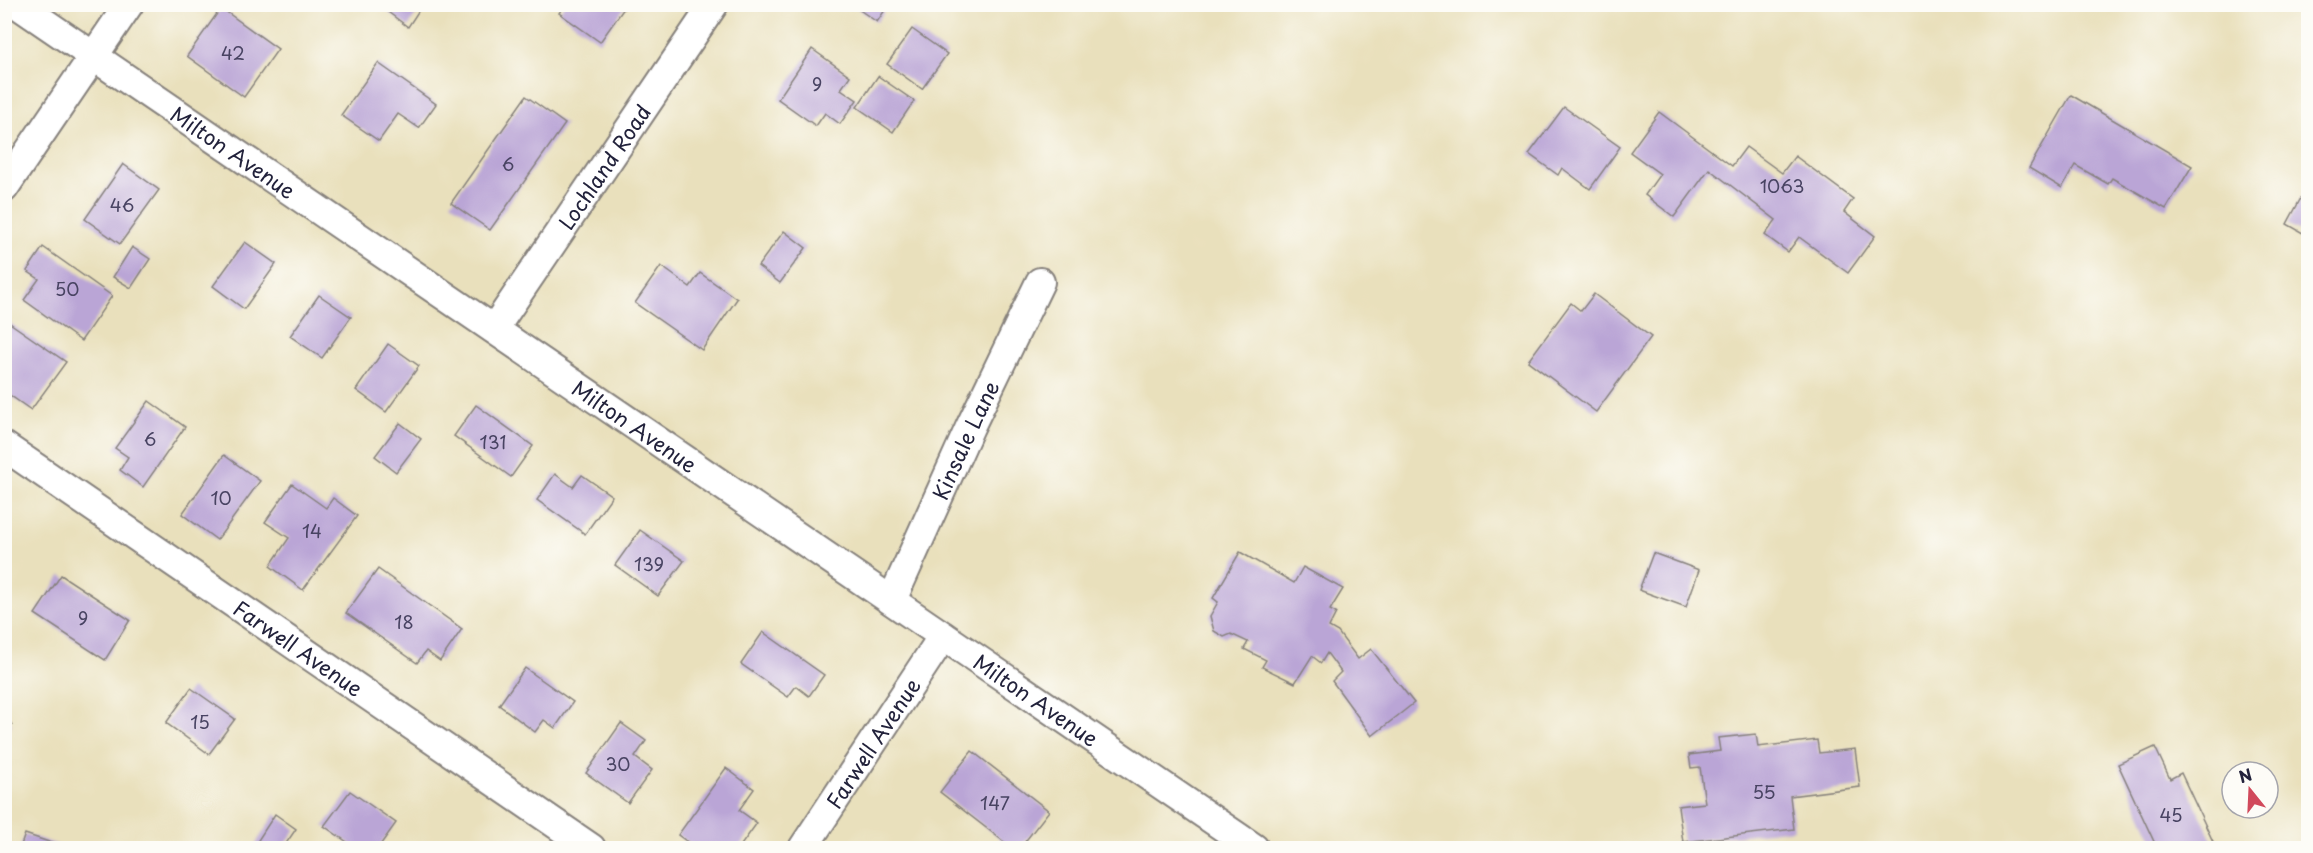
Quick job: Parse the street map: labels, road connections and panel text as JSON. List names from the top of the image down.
{
  "streets": {
    "street": [
      "Milton Avenue",
      "Lochland Road",
      "Kinsale Lane",
      "Farwell Avenue"
    ]
  },
  "crossings": [
    ["Milton Avenue", "Lochland Road"],
    ["Milton Avenue", "Kinsale Lane"],
    ["Milton Avenue", "Farwell Avenue"]
  ],
  "house_numbers": [
    "42",
    "9",
    "6",
    "1063",
    "46",
    "50",
    "6",
    "131",
    "10",
    "14",
    "139",
    "9",
    "18",
    "15",
    "30",
    "55",
    "147",
    "45"
  ],
  "north": "top"
}
